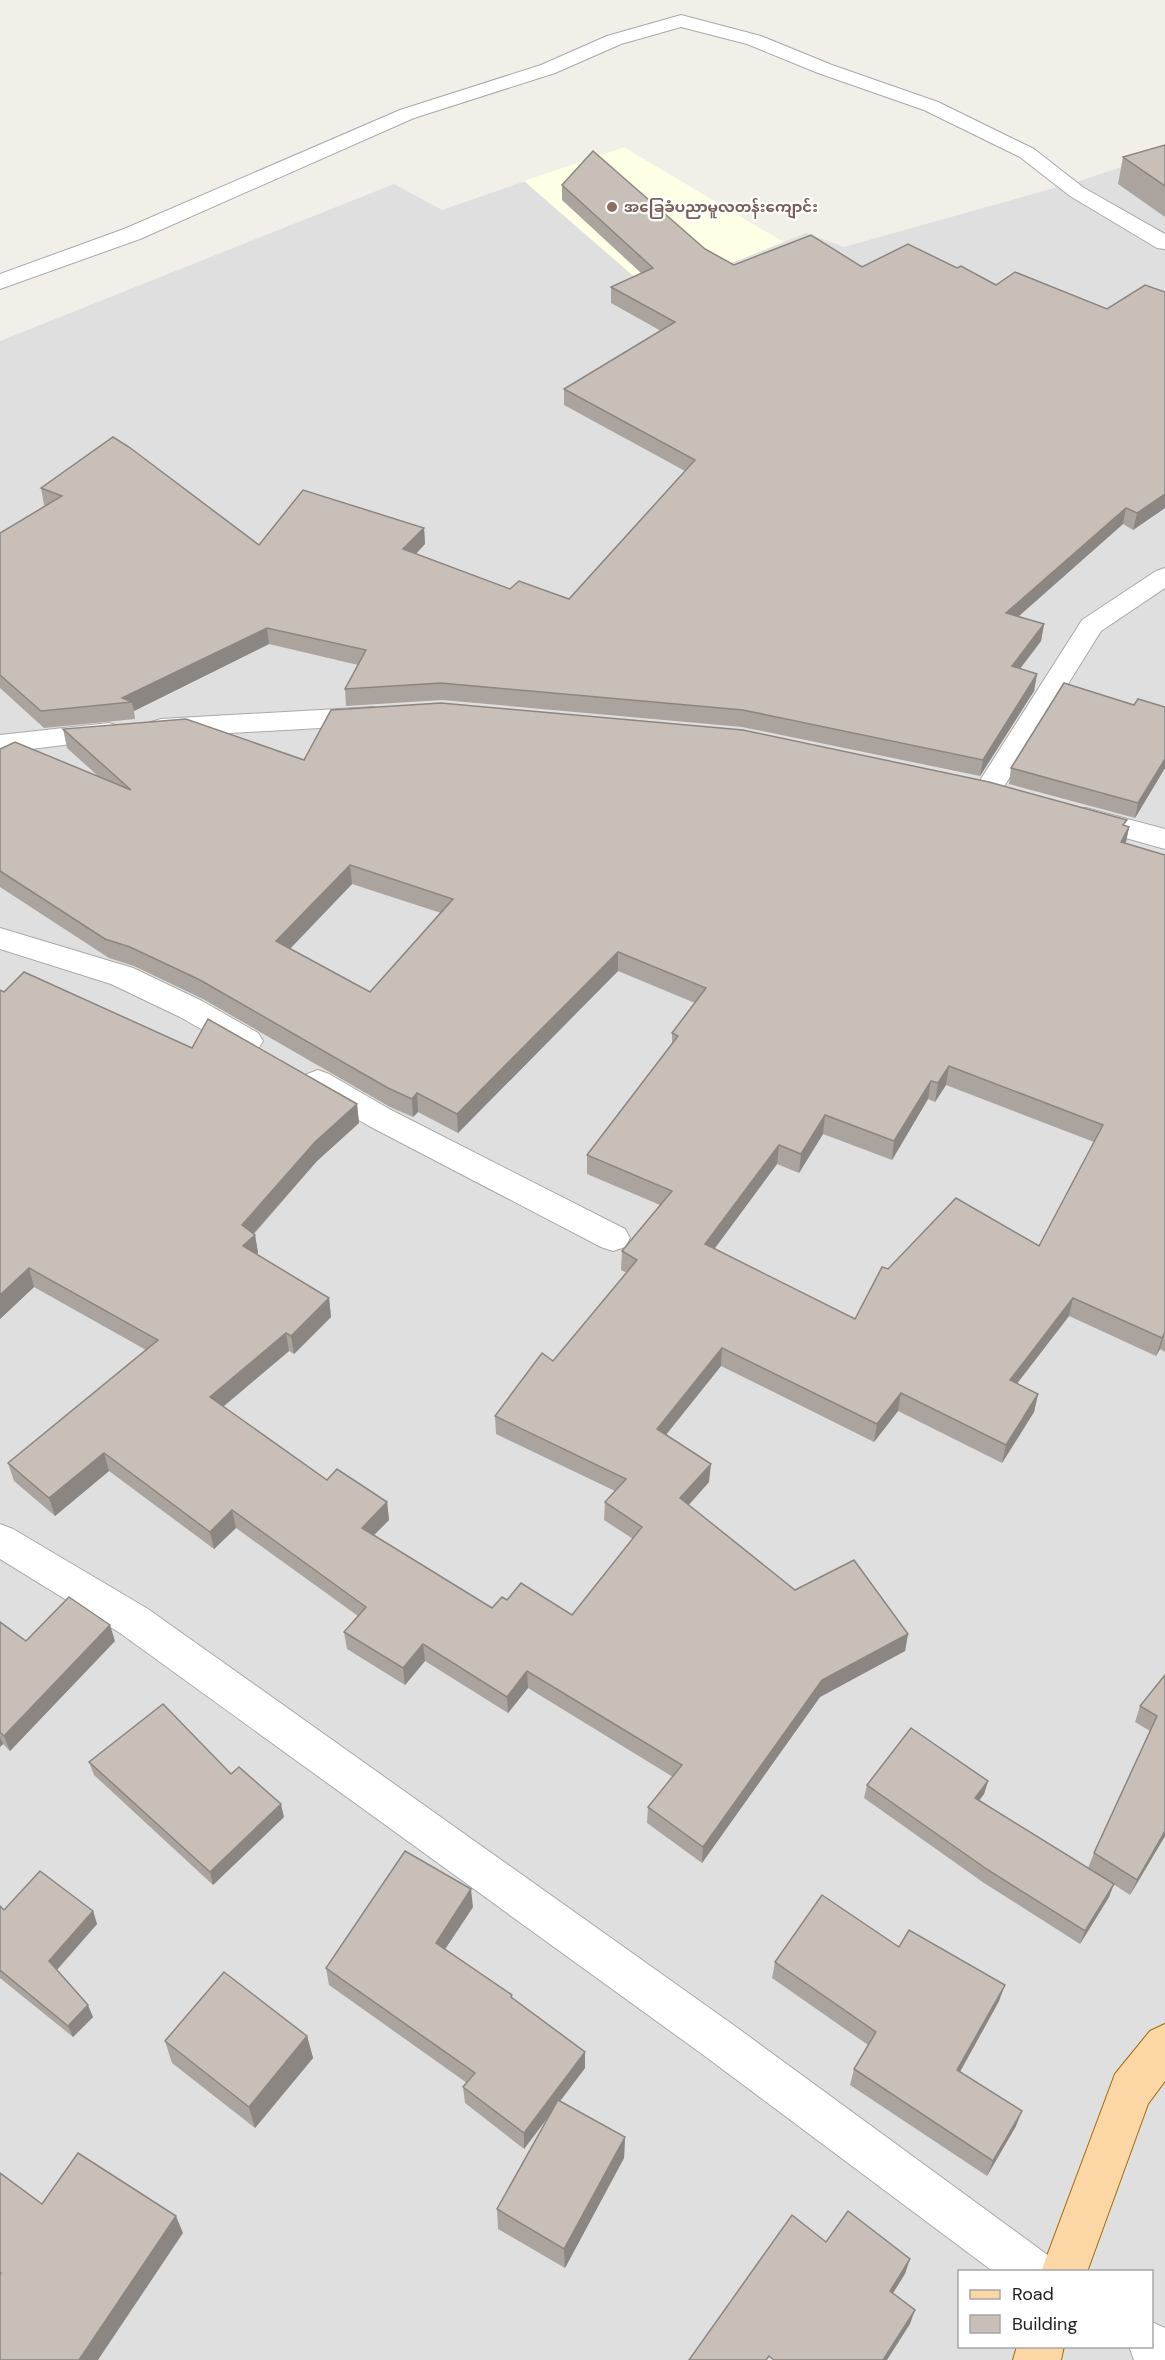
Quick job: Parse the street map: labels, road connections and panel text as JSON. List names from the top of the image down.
{
  "places": ["အခြေခံပညာမူလတန်းကျောင်း"],
  "legend": ["Road", "Building"]
}
